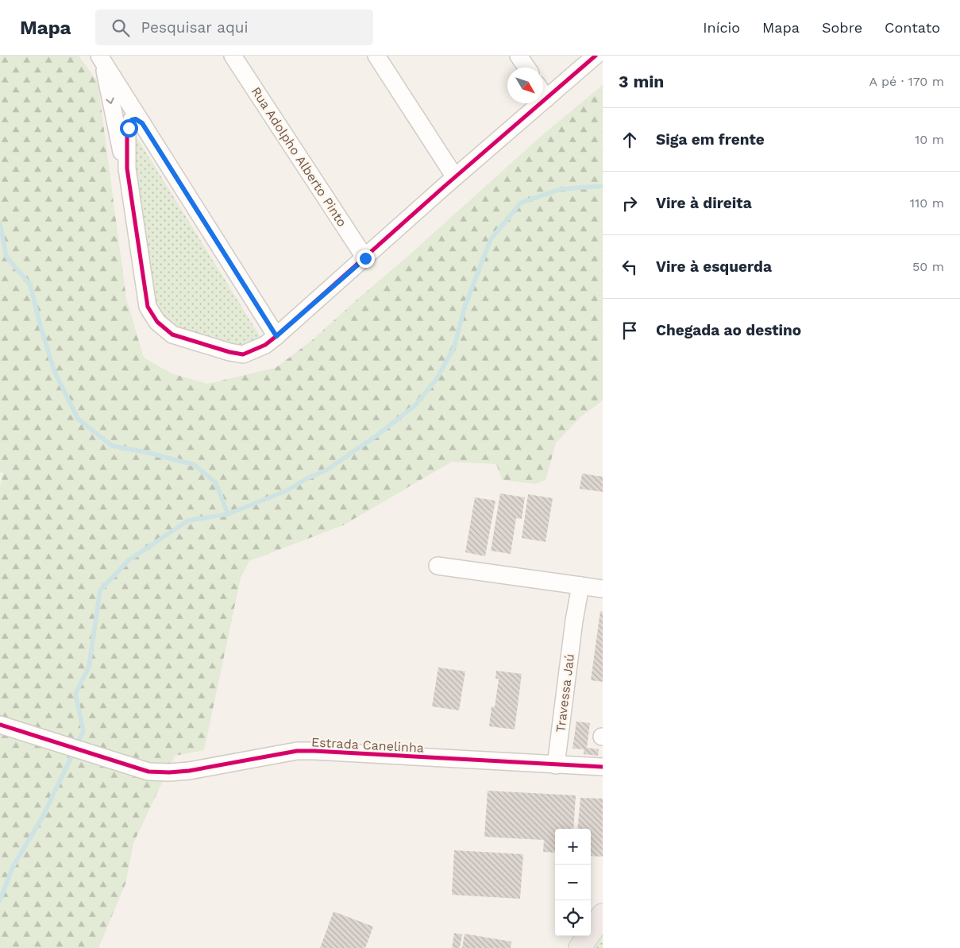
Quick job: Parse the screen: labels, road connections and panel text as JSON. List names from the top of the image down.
{
  "streets": {
    "street": ["Rua Adolpho Alberto Pinto", "Travessa Jaú", "Estrada Canelinha"]
  },
  "crossings": [
    ["Travessa Jaú", "Estrada Canelinha"]
  ],
  "north": "bottom right",
  "page": {
    "header": "Mapa",
    "search": "Pesquisar aqui",
    "nav": [
      "Início",
      "Mapa",
      "Sobre",
      "Contato"
    ],
    "heading": ["3 min", "A pé · 170 m"],
    "list": [
      ["Siga em frente", "10 m"],
      ["Vire à direita", "110 m"],
      ["Vire à esquerda", "50 m"],
      "Chegada ao destino"
    ],
    "map_buttons": ["+", "−"]
  }
}
